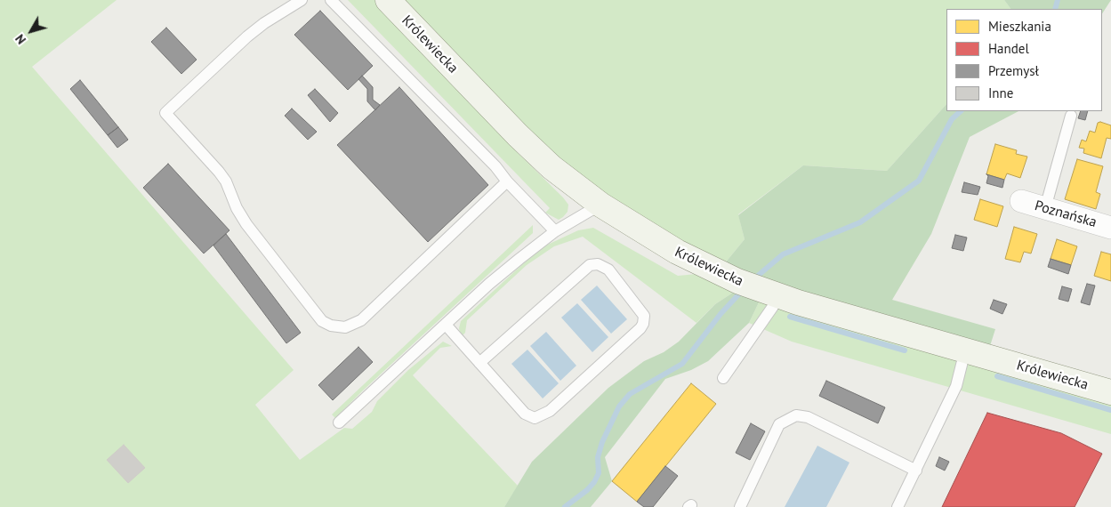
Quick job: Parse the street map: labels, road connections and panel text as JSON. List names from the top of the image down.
{
  "streets": {
    "main road": ["Królewiecka"],
    "street": ["Poznańska"]
  },
  "legend": [
    "Mieszkania",
    "Handel",
    "Przemysł",
    "Inne"
  ],
  "north": "bottom left"
}
